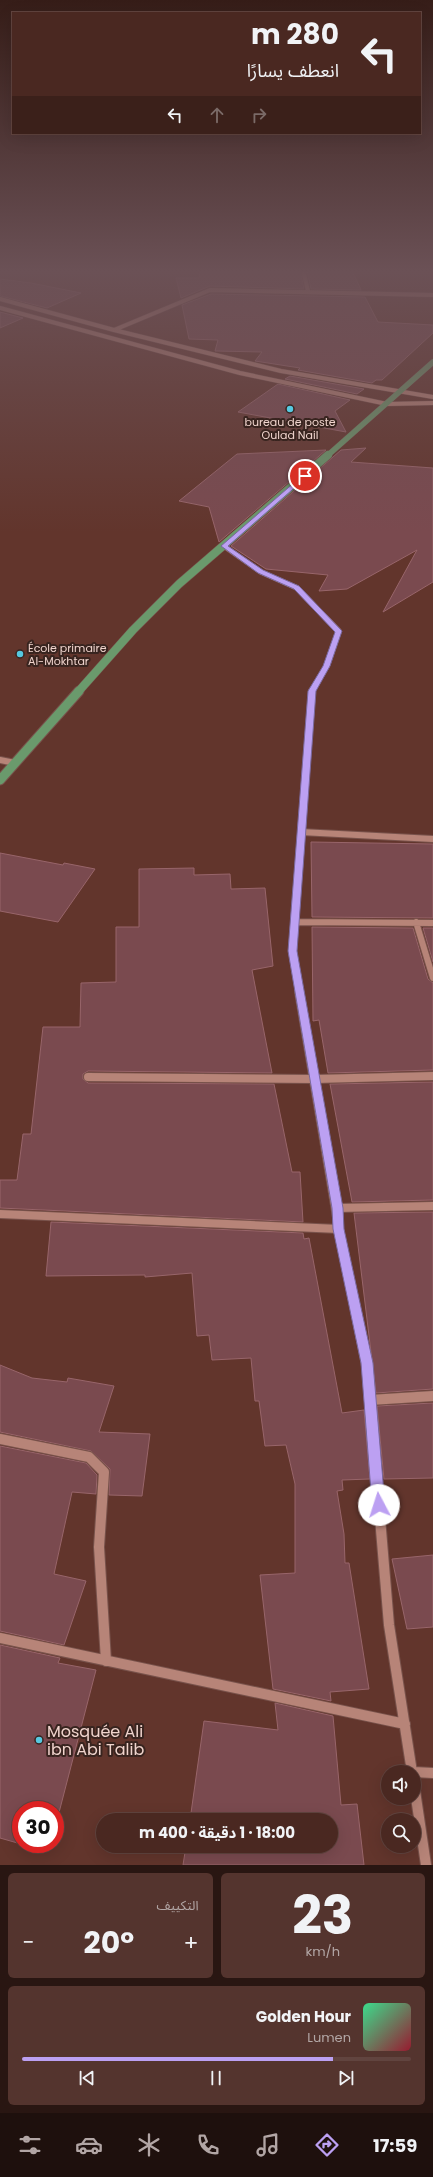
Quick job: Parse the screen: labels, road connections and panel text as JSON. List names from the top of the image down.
{
  "places": ["bureau de poste Oulad Nail", "École primaire Al-Mokhtar", "Mosquée Ali ibn Abi Talib"],
  "page": {
    "turn": ["280 m", "انعطف يسارًا"],
    "limit": "30",
    "trip": "18:00 · 1 دقيقة · 400 m",
    "tile": [
      ["23", "km/h"],
      "التكييف"
    ],
    "heat": ["−", "20°", "+"],
    "song": ["Golden Hour", "Lumen"],
    "tabs": "17:59"
  }
}
